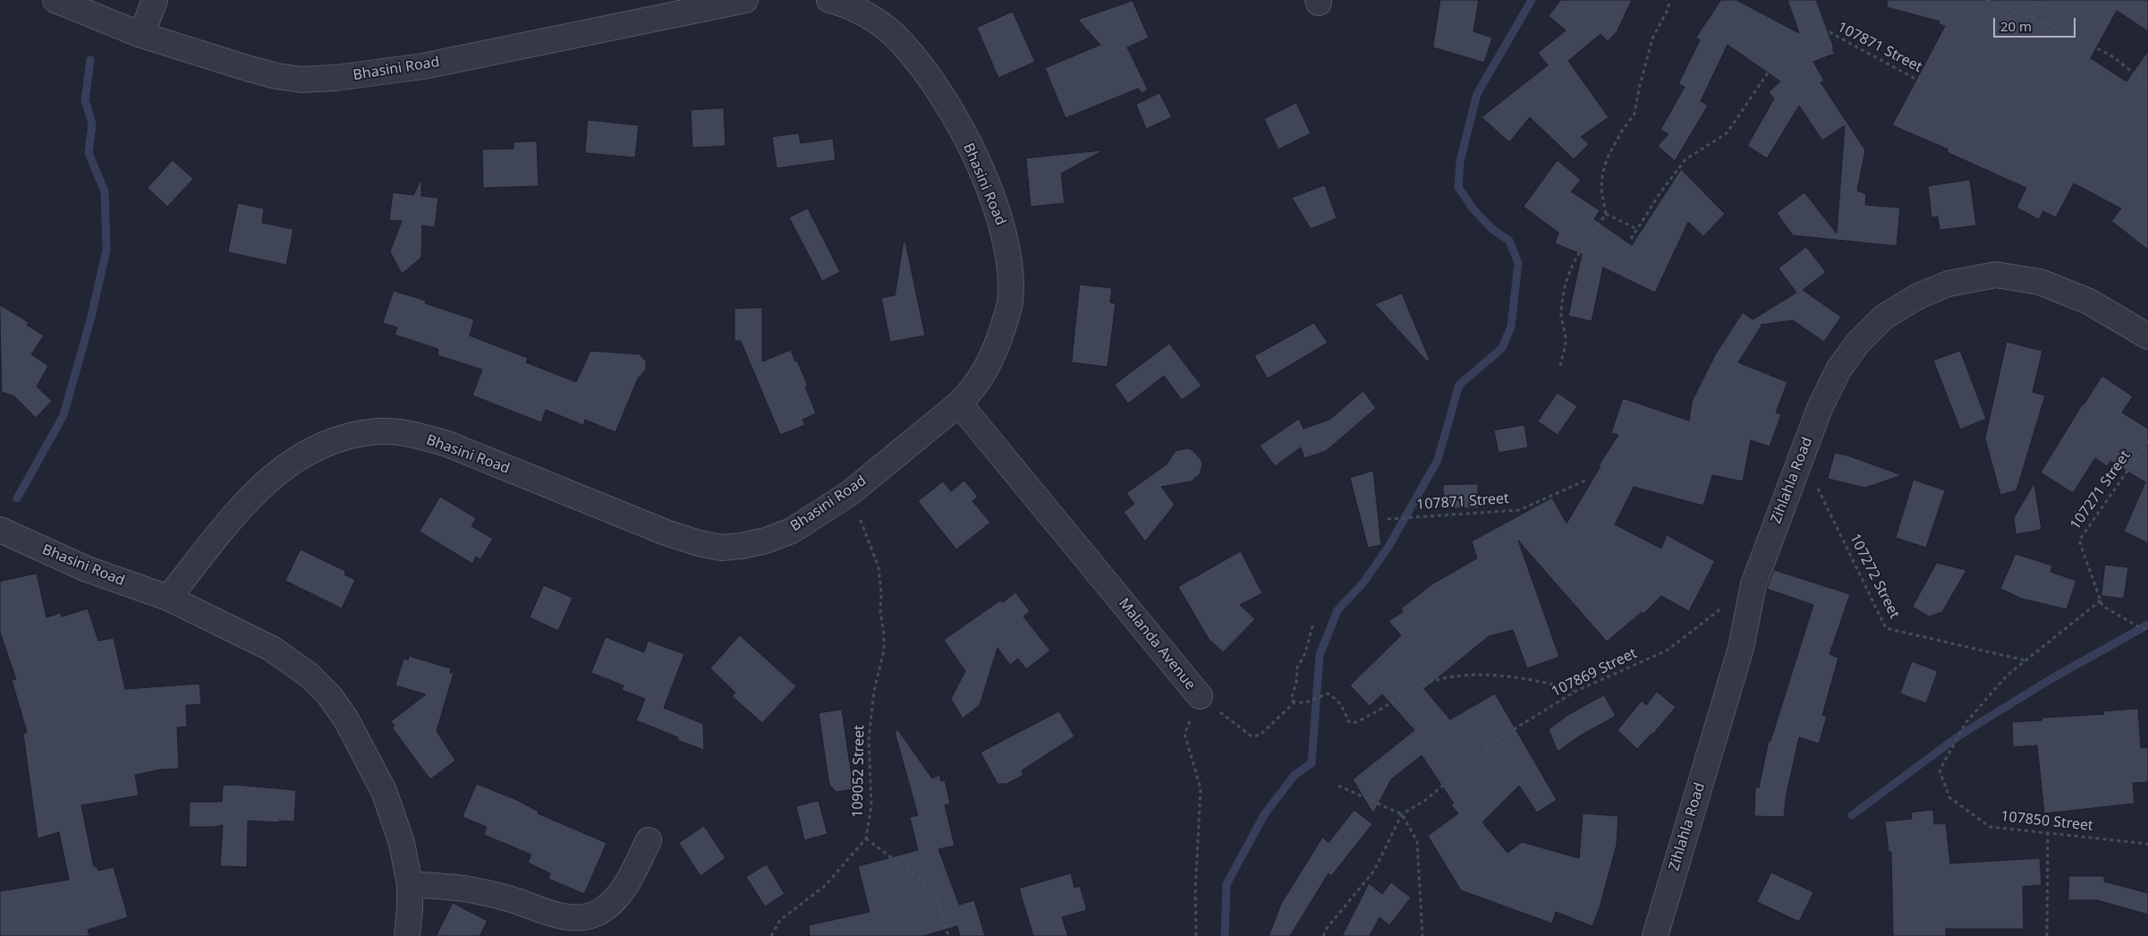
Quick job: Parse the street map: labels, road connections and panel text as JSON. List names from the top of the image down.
{
  "streets": {
    "street": ["Bhasini Road", "Zihlahla Road", "Malanda Avenue"],
    "path": [
      "107871 Street",
      "107271 Street",
      "107272 Street",
      "107869 Street",
      "109052 Street",
      "107850 Street"
    ]
  },
  "crossings": [
    ["Bhasini Road", "Malanda Avenue"],
    ["Bhasini Road", "109052 Street"],
    ["Zihlahla Road", "107272 Street"],
    ["Zihlahla Road", "107869 Street"],
    ["107271 Street", "107850 Street"],
    ["107272 Street", "107850 Street"]
  ],
  "scale_bar": "20 m"
}
